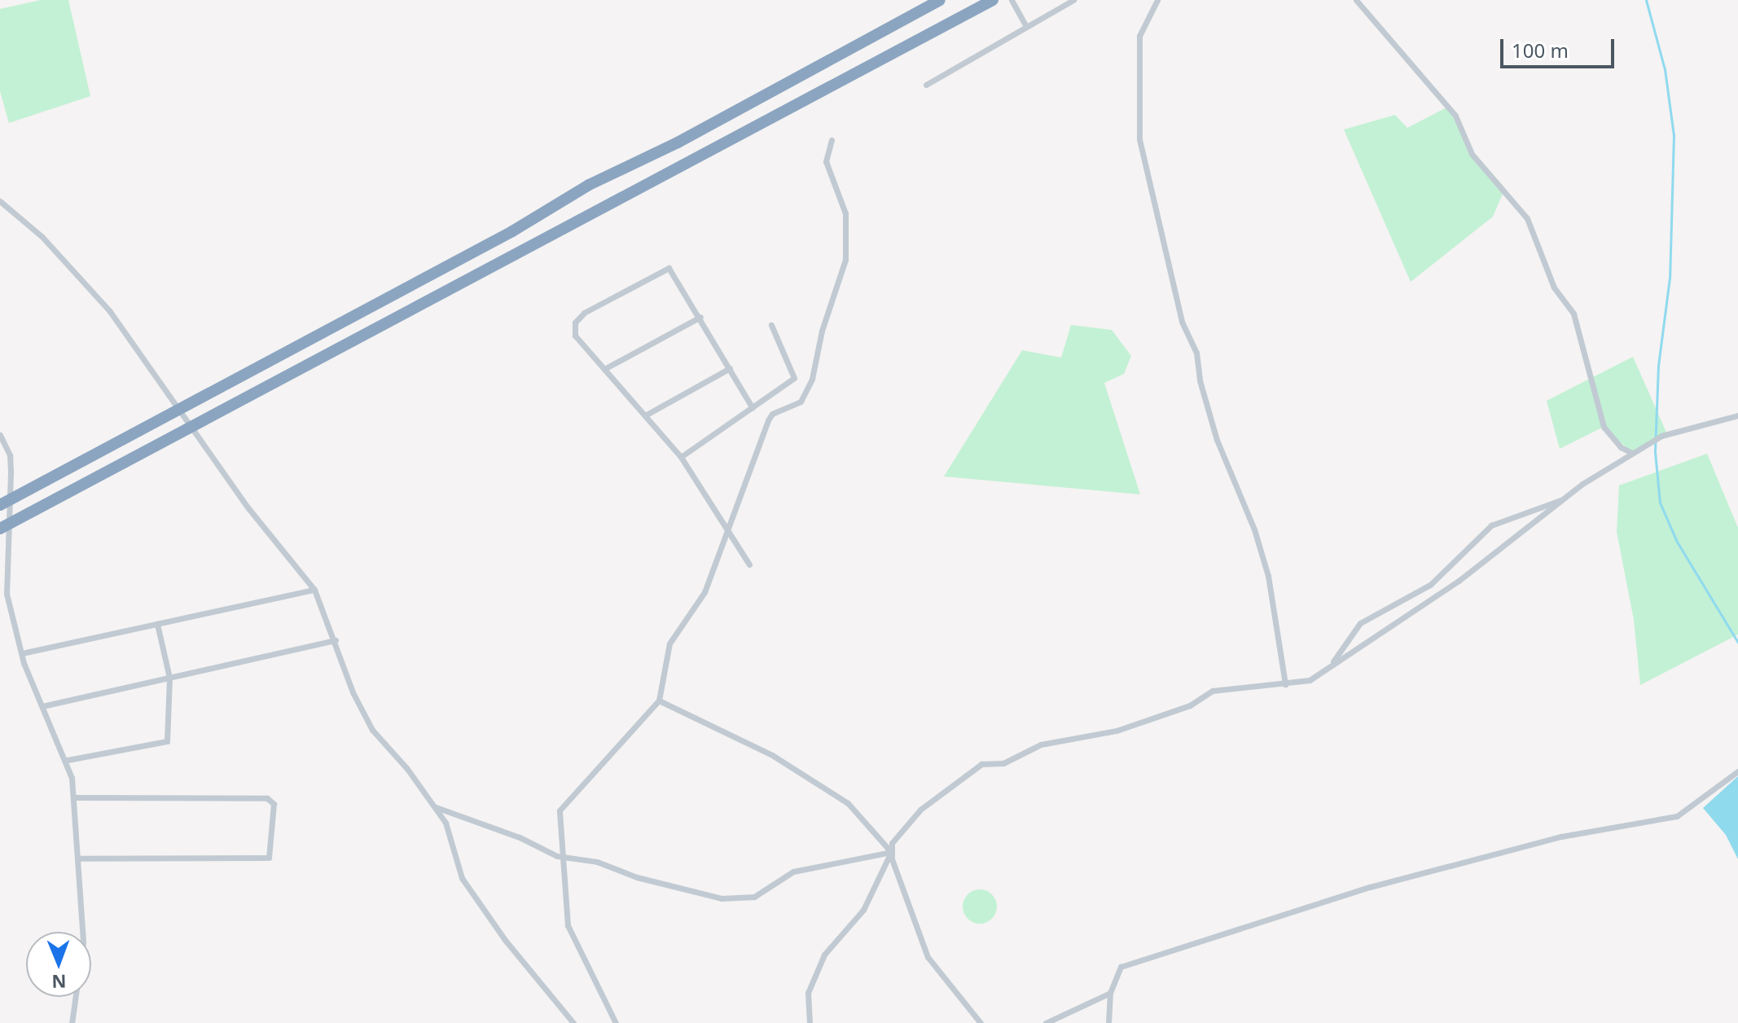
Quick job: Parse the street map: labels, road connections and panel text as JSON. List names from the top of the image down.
{
  "scale_bar": "100 m",
  "north": "bottom"
}
